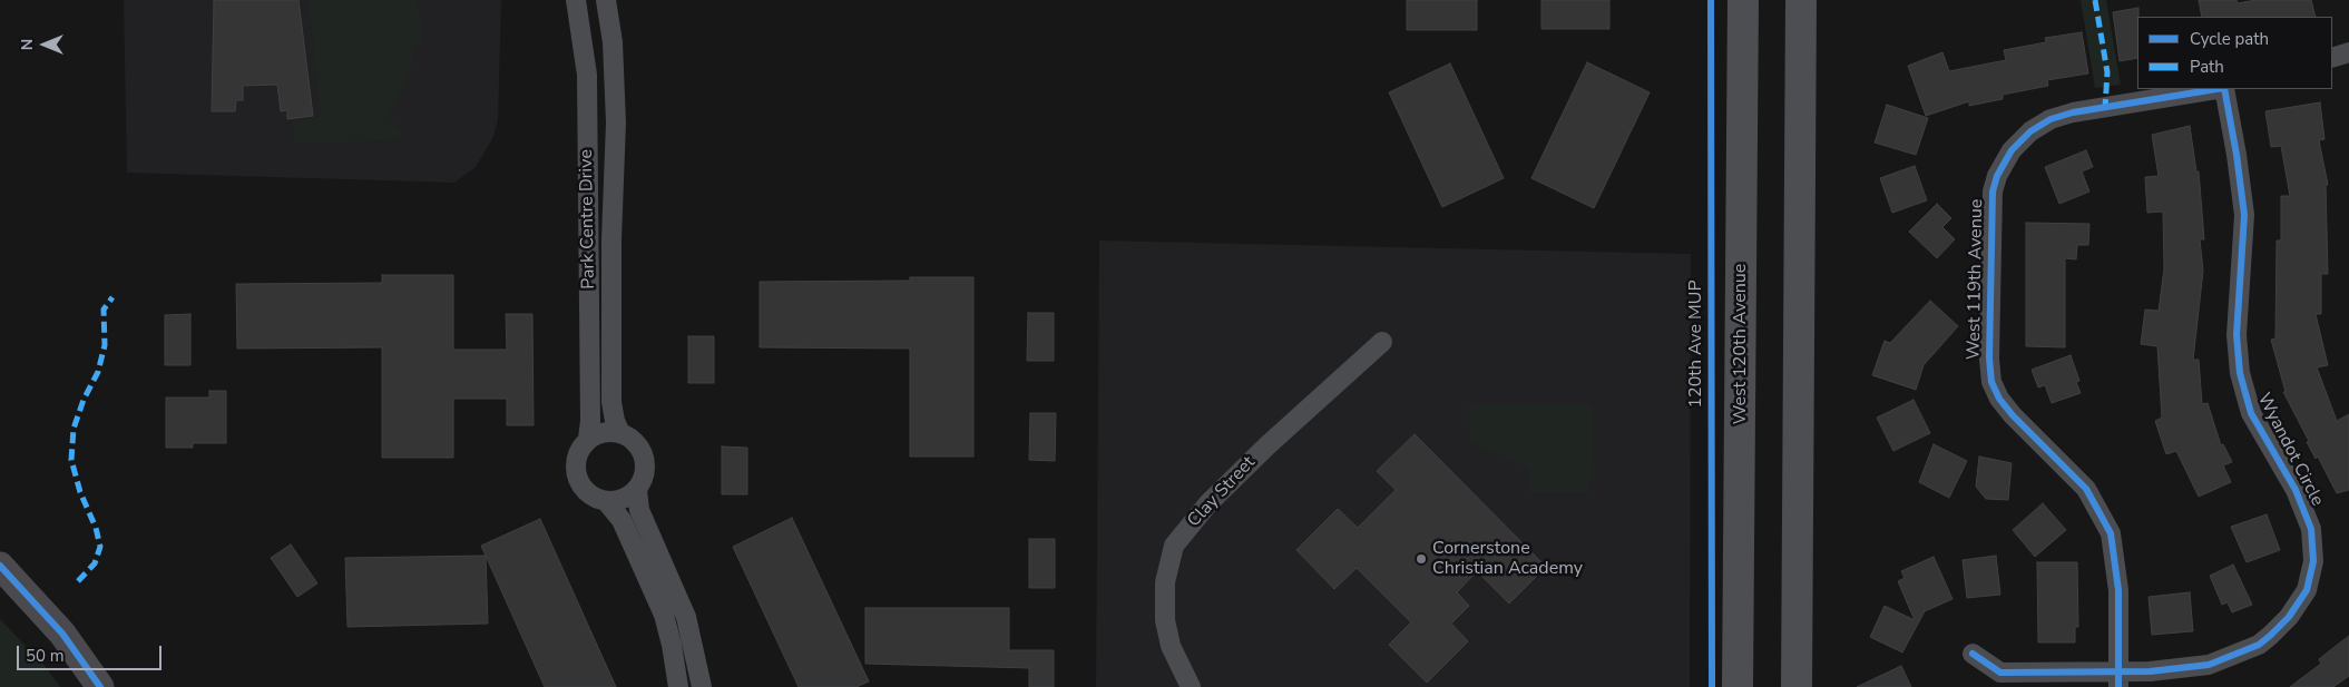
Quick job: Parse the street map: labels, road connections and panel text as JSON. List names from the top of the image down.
{
  "streets": {
    "main road": ["West 120th Avenue"],
    "street": [
      "Park Centre Drive",
      "West 119th Avenue",
      "Wyandot Circle",
      "Clay Street"
    ],
    "cycle path": ["120th Ave MUP"]
  },
  "crossings": [
    ["West 119th Avenue", "Wyandot Circle"]
  ],
  "places": ["Cornerstone Christian Academy"],
  "legend": ["Cycle path", "Path"],
  "scale_bar": "50 m",
  "north": "left"
}
